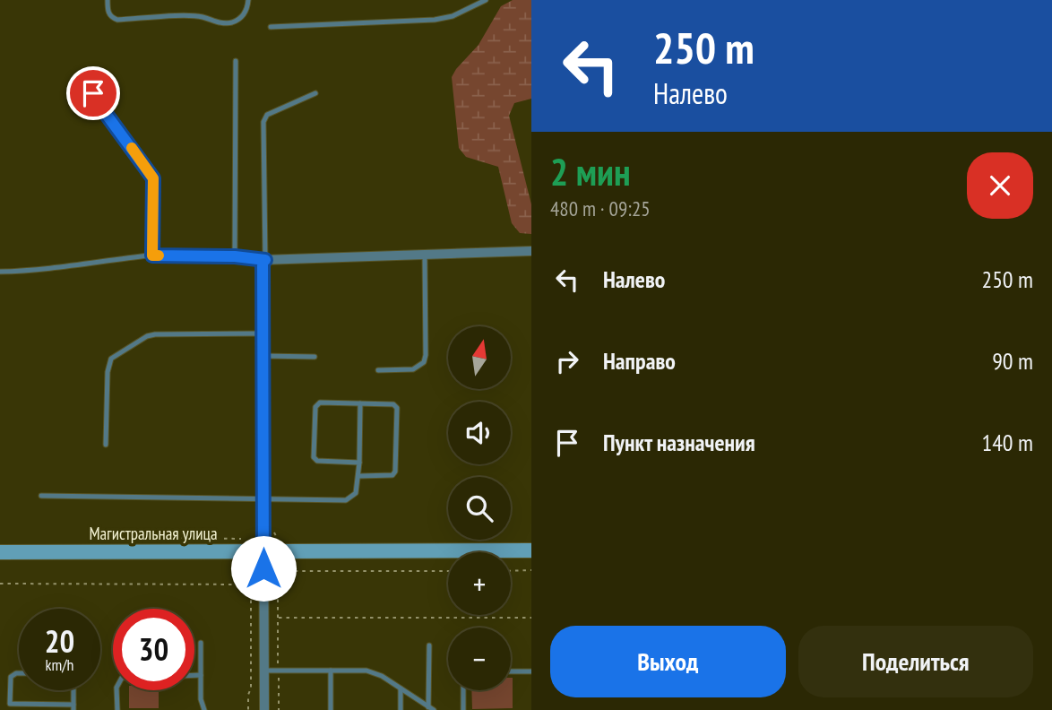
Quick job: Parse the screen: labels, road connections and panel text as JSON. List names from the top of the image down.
{
  "streets": {
    "main road": ["Магистральная улица"]
  },
  "north": "top",
  "page": {
    "turn": ["250 m", "Налево"],
    "heading": ["2 мин", "480 m · 09:25"],
    "list": [
      {
        "name": "Налево",
        "value": "250 m"
      },
      {
        "name": "Направо",
        "value": "90 m"
      },
      {
        "name": "Пункт назначения",
        "value": "140 m"
      }
    ],
    "map_buttons": ["+", "−"],
    "speed": "20 km/h",
    "limit": "30",
    "buttons": ["Выход", "Поделиться"]
  }
}
